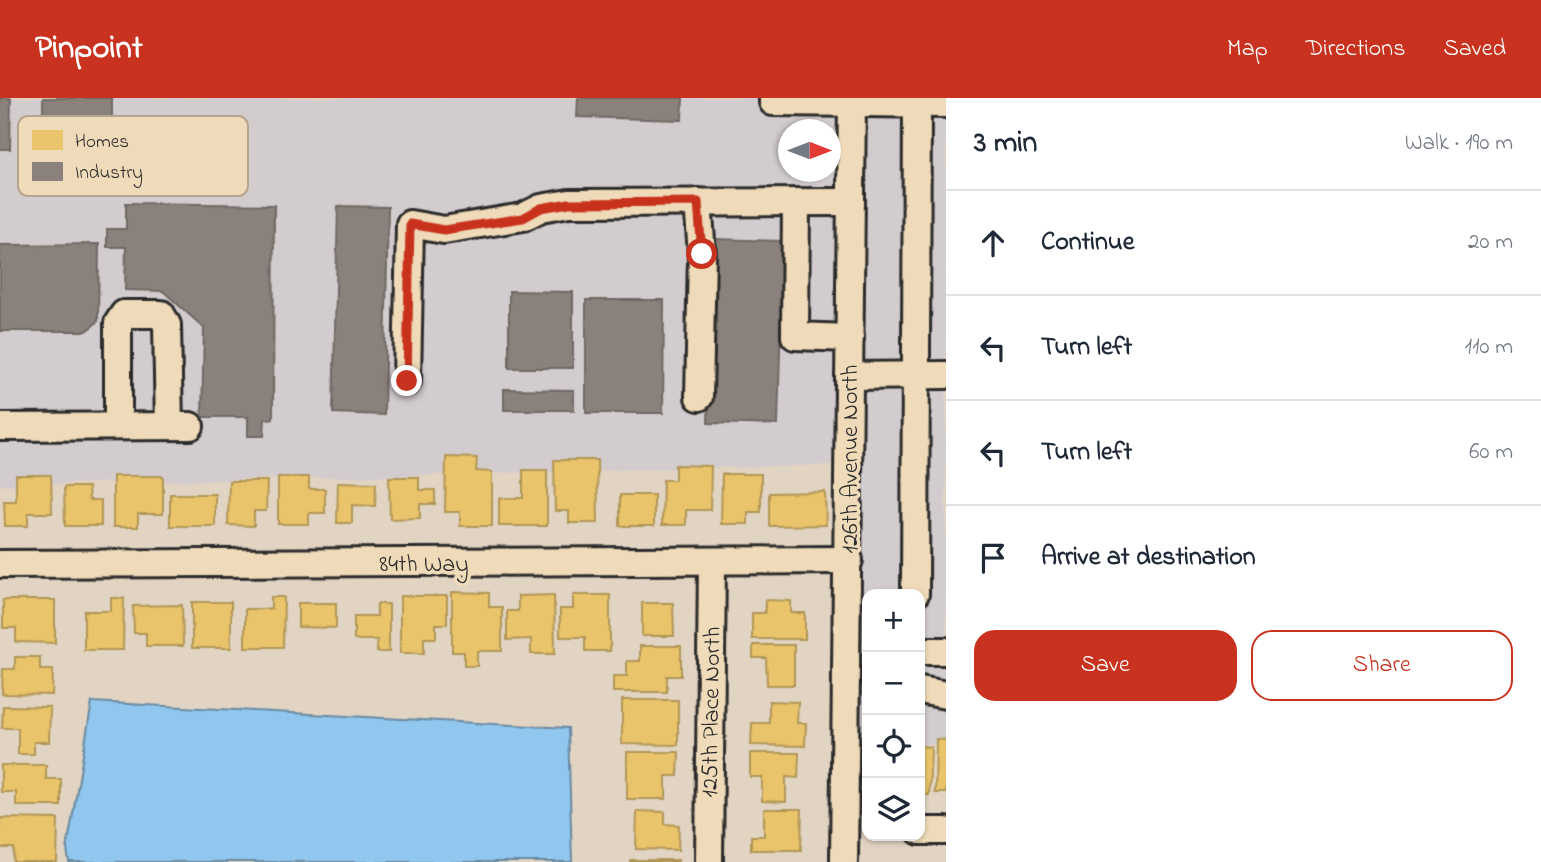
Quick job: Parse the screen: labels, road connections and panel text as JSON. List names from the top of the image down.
{
  "streets": {
    "street": ["126th Avenue North", "84th Way", "125th Place North"]
  },
  "crossings": [
    ["126th Avenue North", "84th Way"],
    ["84th Way", "125th Place North"]
  ],
  "legend": ["Homes", "Industry"],
  "north": "right",
  "page": {
    "header": "Pinpoint",
    "nav": ["Map", "Directions", "Saved"],
    "heading": ["3 min", "Walk · 190 m"],
    "list": [
      ["Continue", "20 m"],
      ["Turn left", "110 m"],
      ["Turn left", "60 m"],
      "Arrive at destination"
    ],
    "map_buttons": ["+", "−"],
    "buttons": ["Save", "Share"]
  }
}
